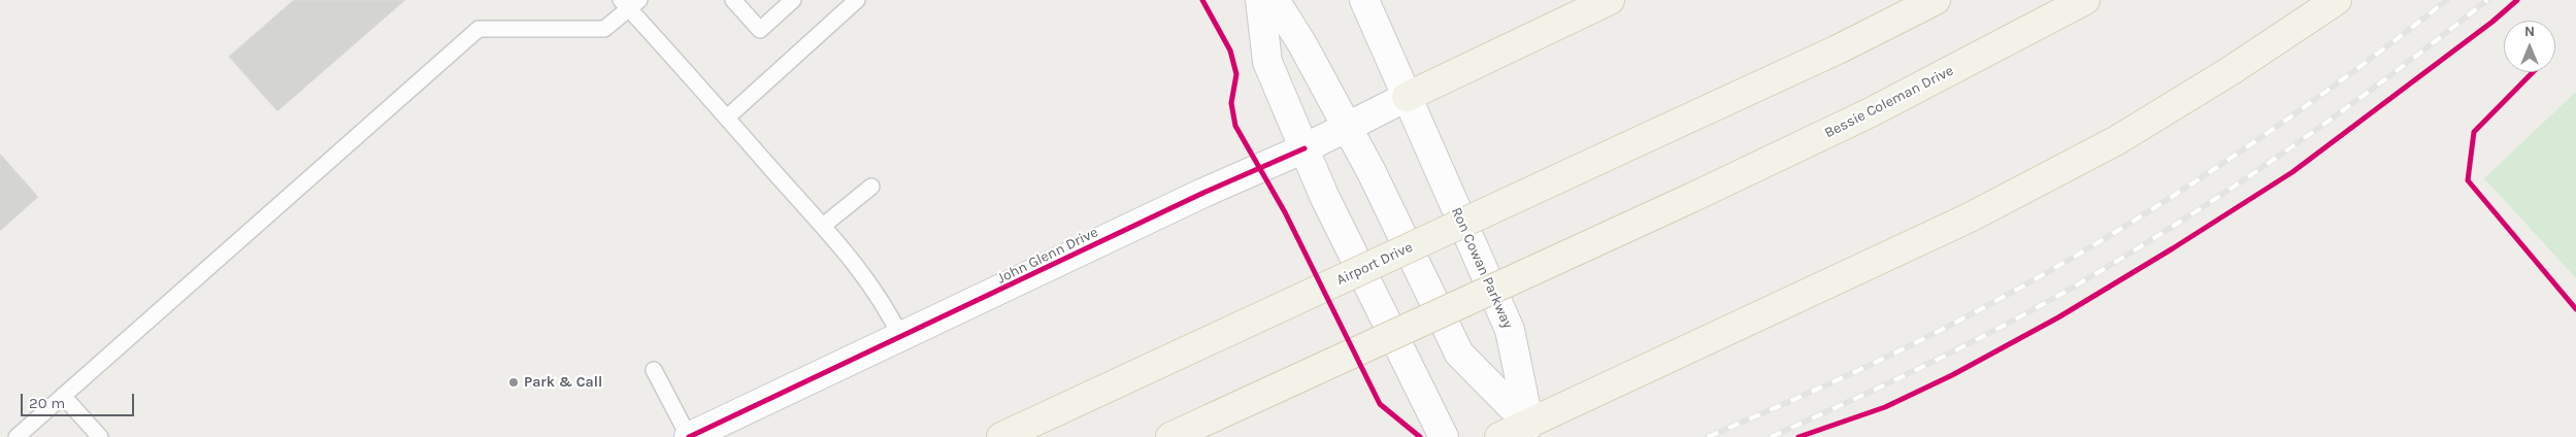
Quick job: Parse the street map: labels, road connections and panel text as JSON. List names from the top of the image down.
{
  "streets": {
    "main road": [
      "Bessie Coleman Drive",
      "John Glenn Drive",
      "Airport Drive",
      "Ron Cowan Parkway"
    ]
  },
  "crossings": [
    ["John Glenn Drive", "Ron Cowan Parkway"]
  ],
  "places": ["Park & Call"],
  "scale_bar": "20 m",
  "north": "top"
}
